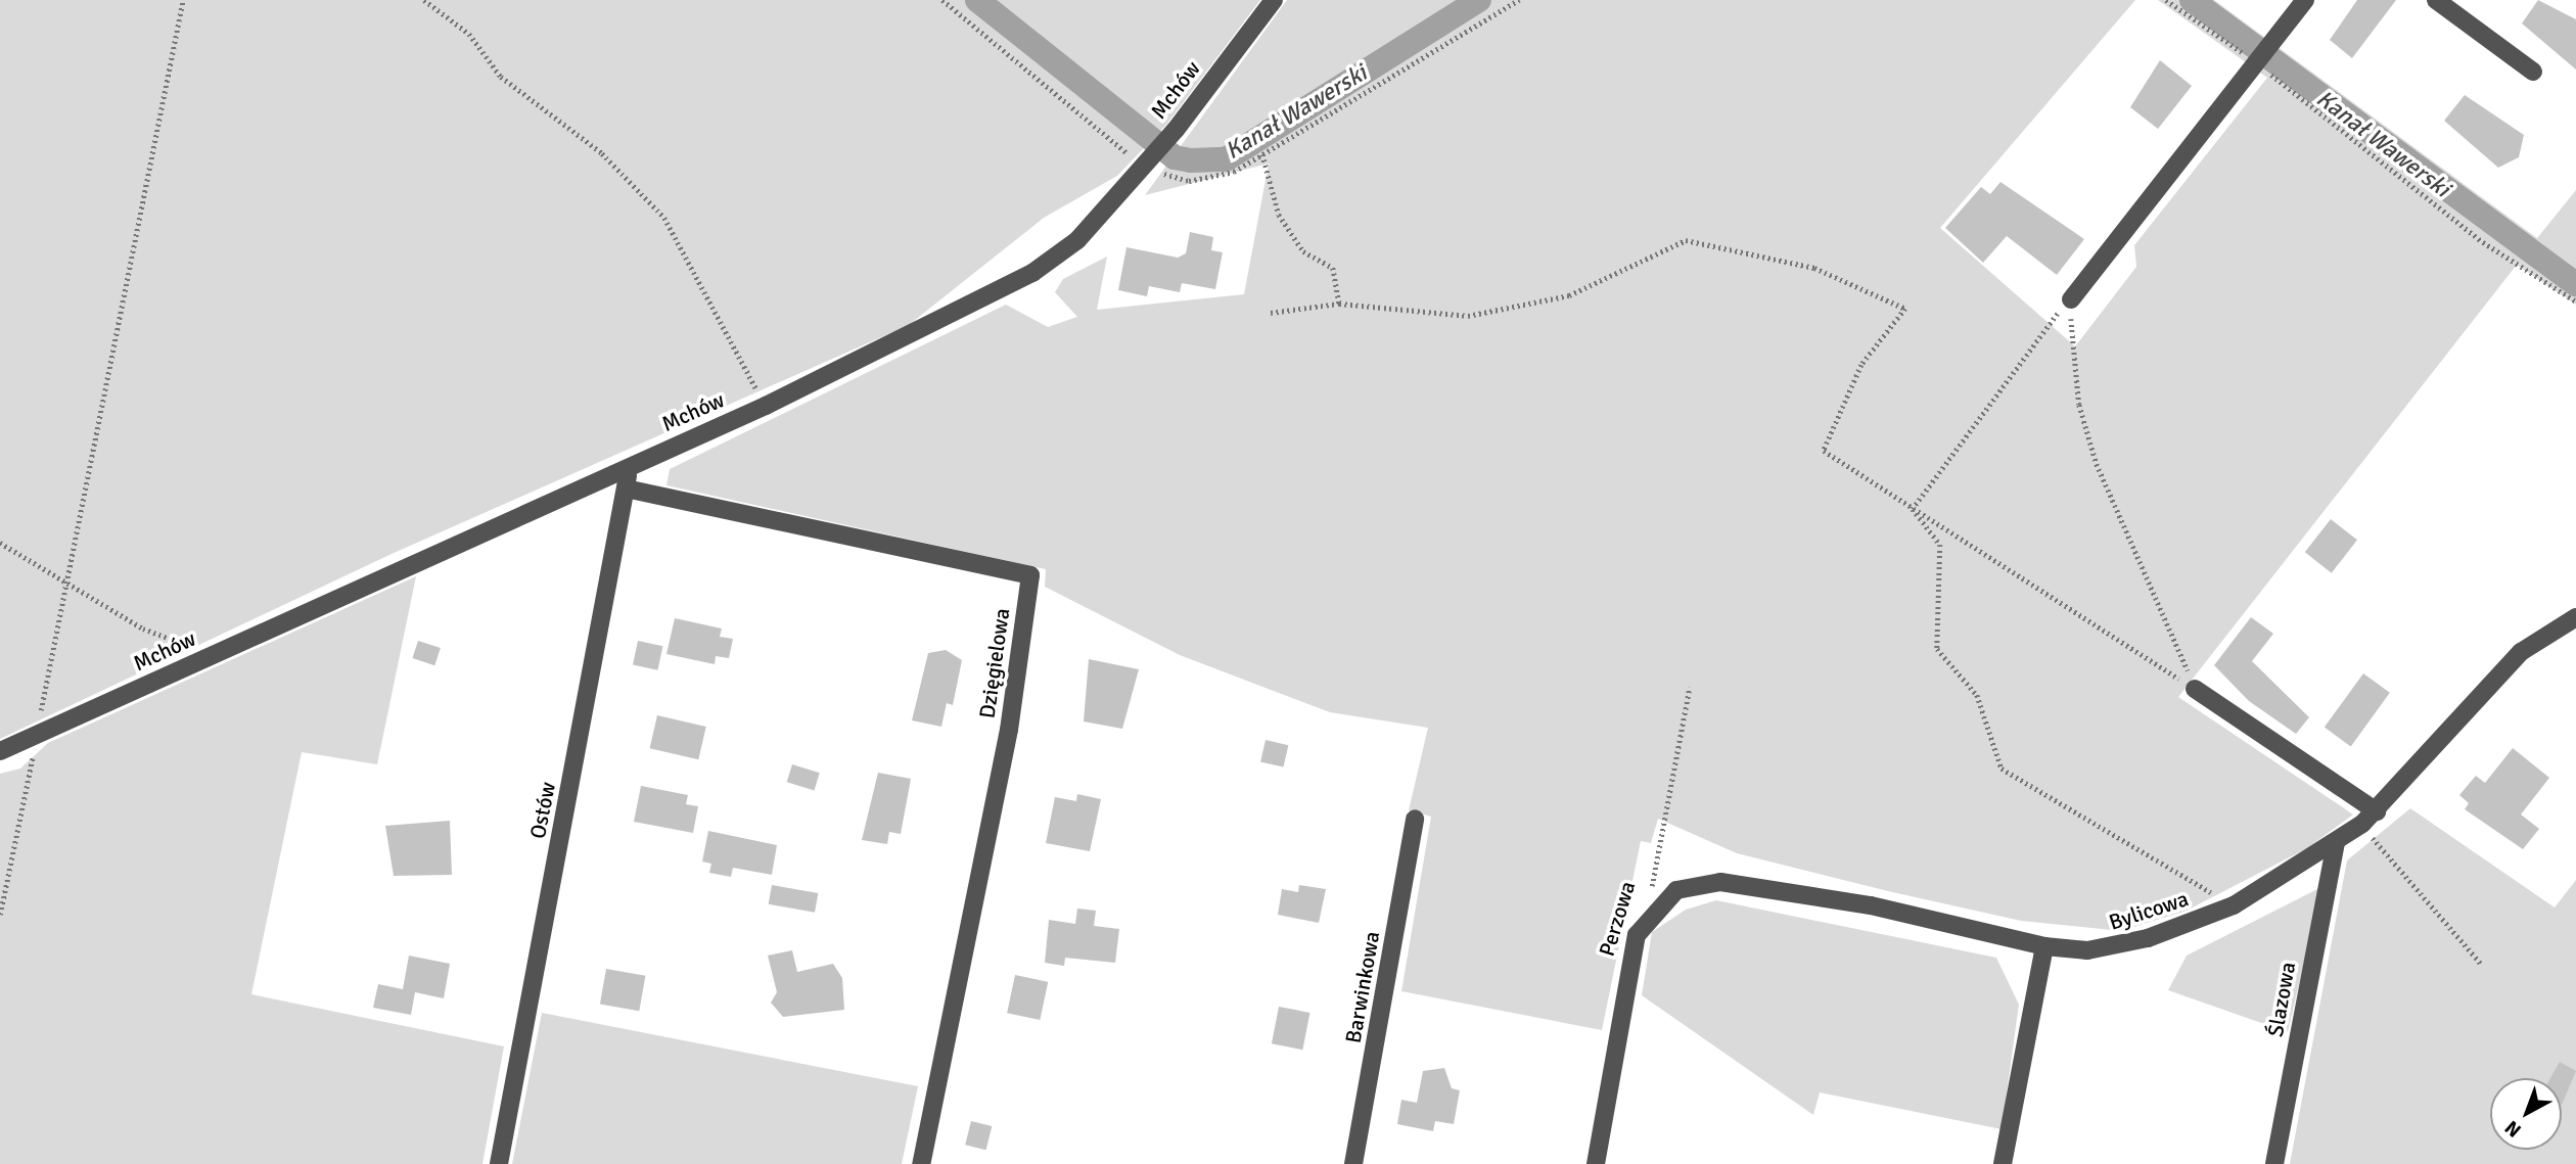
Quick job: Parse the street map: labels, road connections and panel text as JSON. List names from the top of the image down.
{
  "streets": {
    "street": [
      "Mchów",
      "Dzięgielowa",
      "Ostów",
      "Bylicowa",
      "Perzowa",
      "Barwinkowa",
      "Ślazowa"
    ]
  },
  "crossings": [
    ["Mchów", "Ostów"],
    ["Dzięgielowa", "Ostów"],
    ["Bylicowa", "Perzowa"],
    ["Bylicowa", "Ślazowa"]
  ],
  "water": ["Kanał Wawerski"],
  "north": "bottom left"
}
